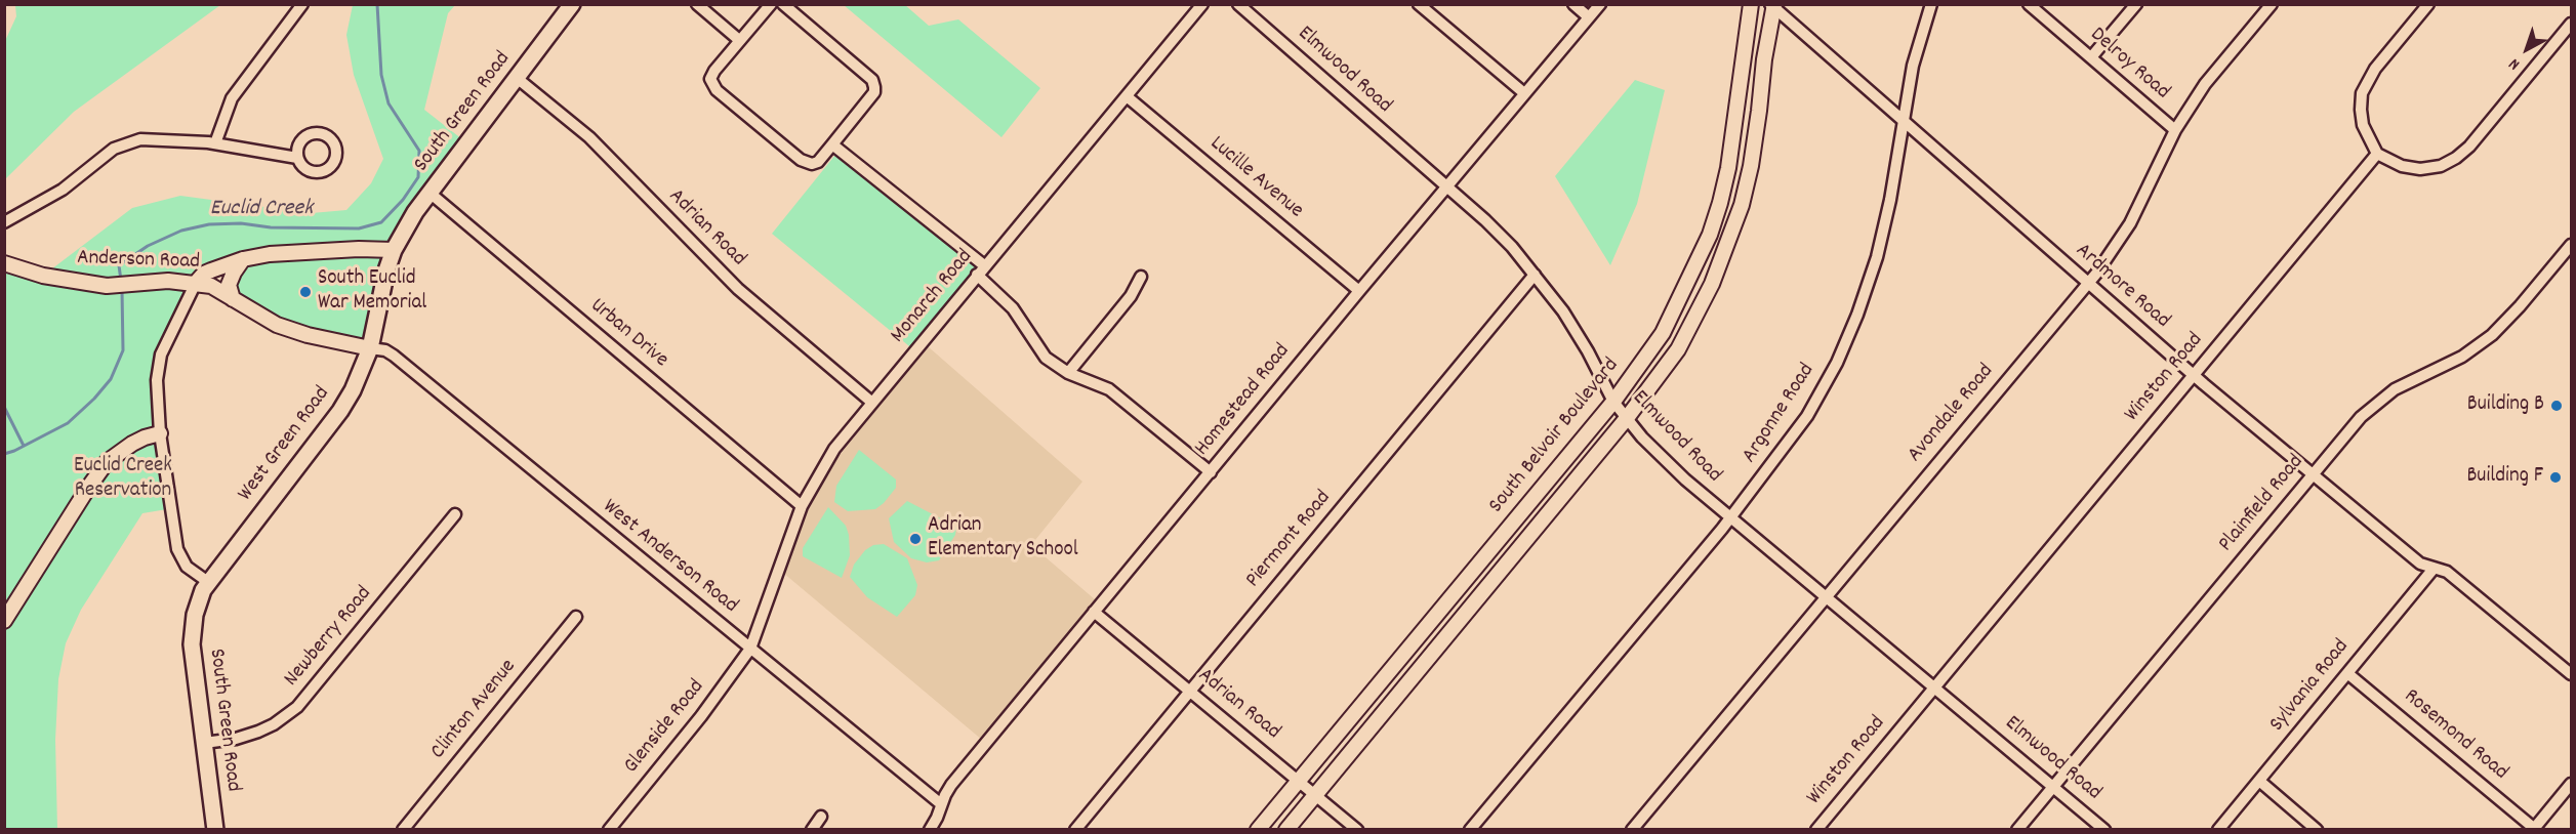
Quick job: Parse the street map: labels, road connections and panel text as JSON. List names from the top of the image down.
{
  "streets": {
    "main road": ["South Green Road", "West Green Road"],
    "street": [
      "Delroy Road",
      "Elmwood Road",
      "Lucille Avenue",
      "Adrian Road",
      "Anderson Road",
      "Ardmore Road",
      "Monarch Road",
      "Urban Drive",
      "Winston Road",
      "Homestead Road",
      "Argonne Road",
      "Avondale Road",
      "South Belvoir Boulevard",
      "Plainfield Road",
      "Piermont Road",
      "West Anderson Road",
      "Newberry Road",
      "Sylvania Road",
      "Clinton Avenue",
      "Glenside Road",
      "Rosemond Road"
    ]
  },
  "crossings": [
    ["Delroy Road", "Avondale Road"],
    ["Elmwood Road", "Winston Road"],
    ["Elmwood Road", "Homestead Road"],
    ["Elmwood Road", "Argonne Road"],
    ["Elmwood Road", "Avondale Road"],
    ["Elmwood Road", "South Belvoir Boulevard"],
    ["Elmwood Road", "Plainfield Road"],
    ["Elmwood Road", "Piermont Road"],
    ["South Green Road", "Adrian Road"],
    ["South Green Road", "Urban Drive"],
    ["South Green Road", "West Green Road"],
    ["South Green Road", "Newberry Road"],
    ["Lucille Avenue", "Monarch Road"],
    ["Lucille Avenue", "Homestead Road"],
    ["Adrian Road", "Monarch Road"],
    ["Adrian Road", "Homestead Road"],
    ["Adrian Road", "South Belvoir Boulevard"],
    ["Adrian Road", "Piermont Road"],
    ["Anderson Road", "West Green Road"],
    ["Anderson Road", "West Anderson Road"],
    ["Ardmore Road", "Winston Road"],
    ["Ardmore Road", "Argonne Road"],
    ["Ardmore Road", "Avondale Road"],
    ["Ardmore Road", "South Belvoir Boulevard"],
    ["Ardmore Road", "Plainfield Road"],
    ["Ardmore Road", "Sylvania Road"],
    ["Monarch Road", "Urban Drive"],
    ["Monarch Road", "West Anderson Road"],
    ["Monarch Road", "Glenside Road"],
    ["Homestead Road", "West Anderson Road"],
    ["West Green Road", "West Anderson Road"],
    ["West Anderson Road", "Glenside Road"],
    ["Sylvania Road", "Rosemond Road"]
  ],
  "water": ["Euclid Creek"],
  "parks": ["Euclid Creek Reservation"],
  "places": [
    "South Euclid War Memorial",
    "Building B",
    "Building F",
    "Adrian Elementary School"
  ],
  "north": "bottom left"
}
